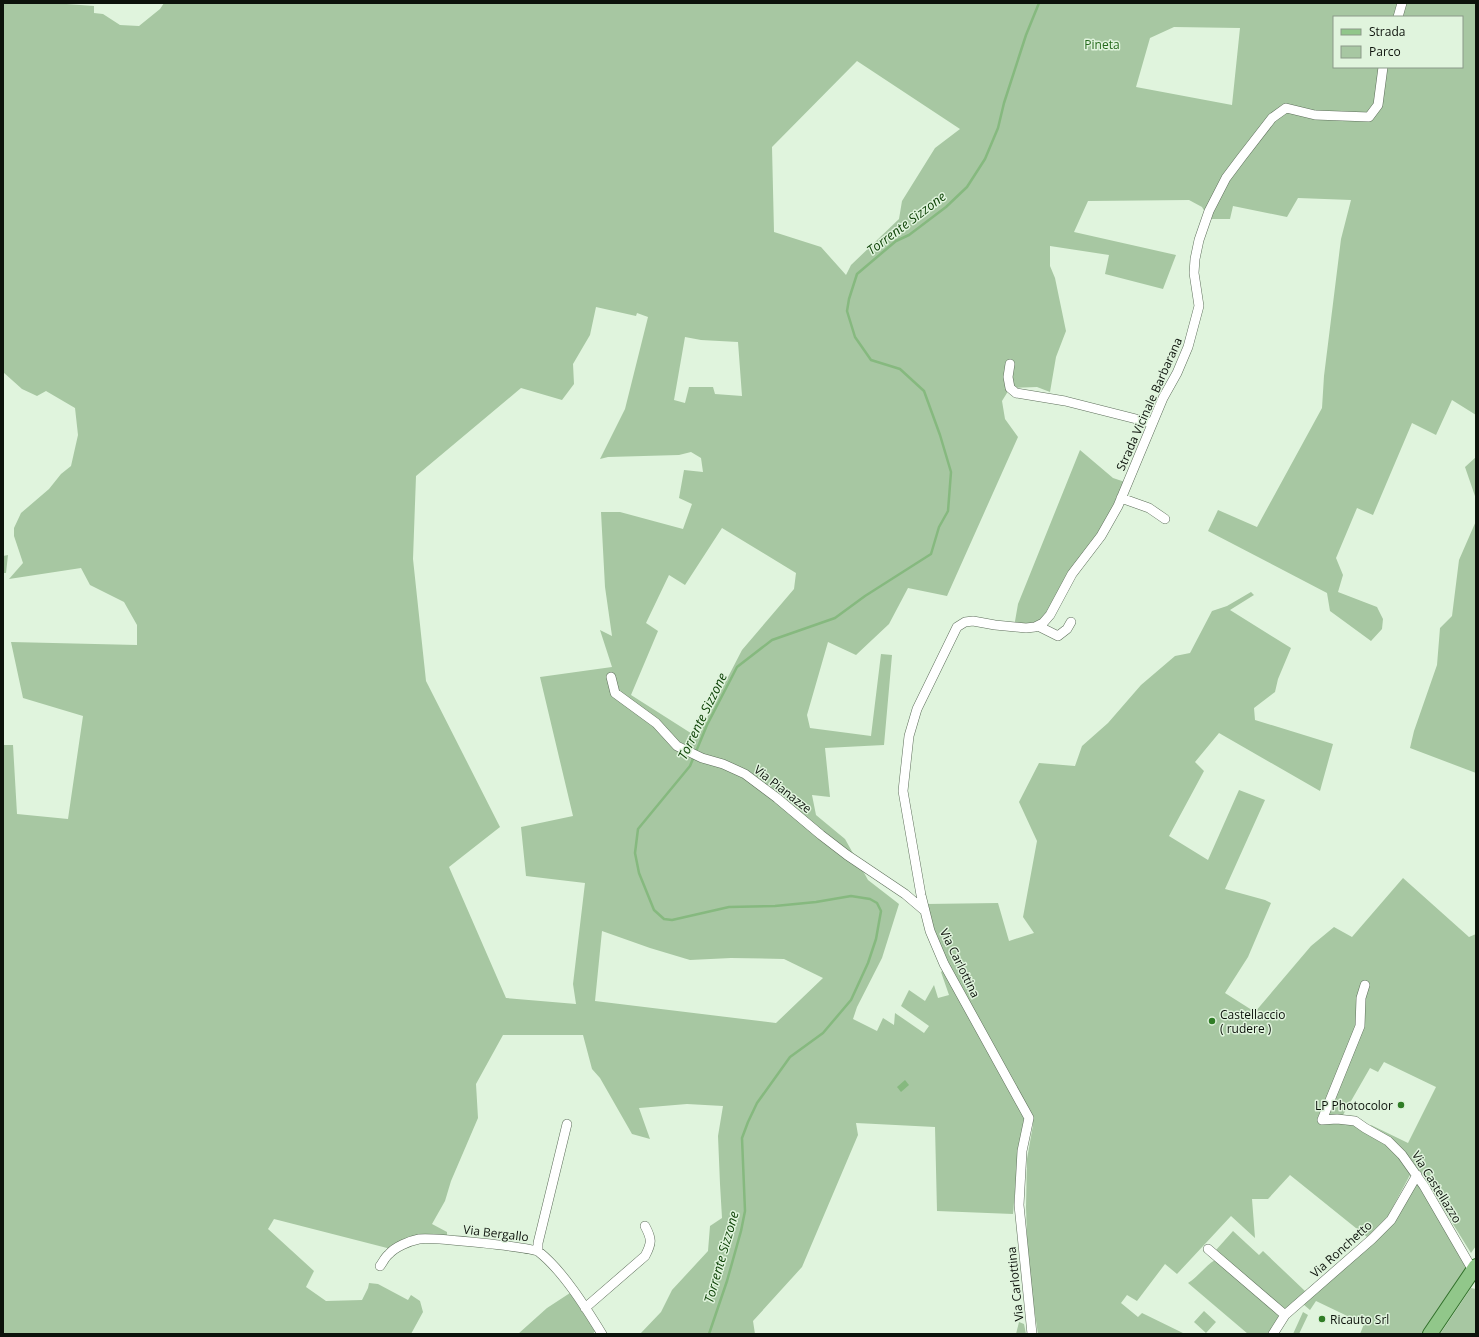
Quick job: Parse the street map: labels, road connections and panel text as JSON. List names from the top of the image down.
{
  "streets": {
    "street": [
      "Strada Vicinale Barbarana",
      "Via Pianazze",
      "Via Carlottina",
      "Via Castellazzo",
      "Via Bergallo",
      "Via Ronchetto"
    ]
  },
  "crossings": [
    ["Strada Vicinale Barbarana", "Via Carlottina"],
    ["Via Pianazze", "Via Carlottina"],
    ["Via Castellazzo", "Via Ronchetto"]
  ],
  "water": ["Torrente Sizzone"],
  "parks": ["Pineta"],
  "places": ["Castellaccio ( rudere )", "LP Photocolor", "Ricauto Srl"],
  "legend": ["Strada", "Parco"]
}
